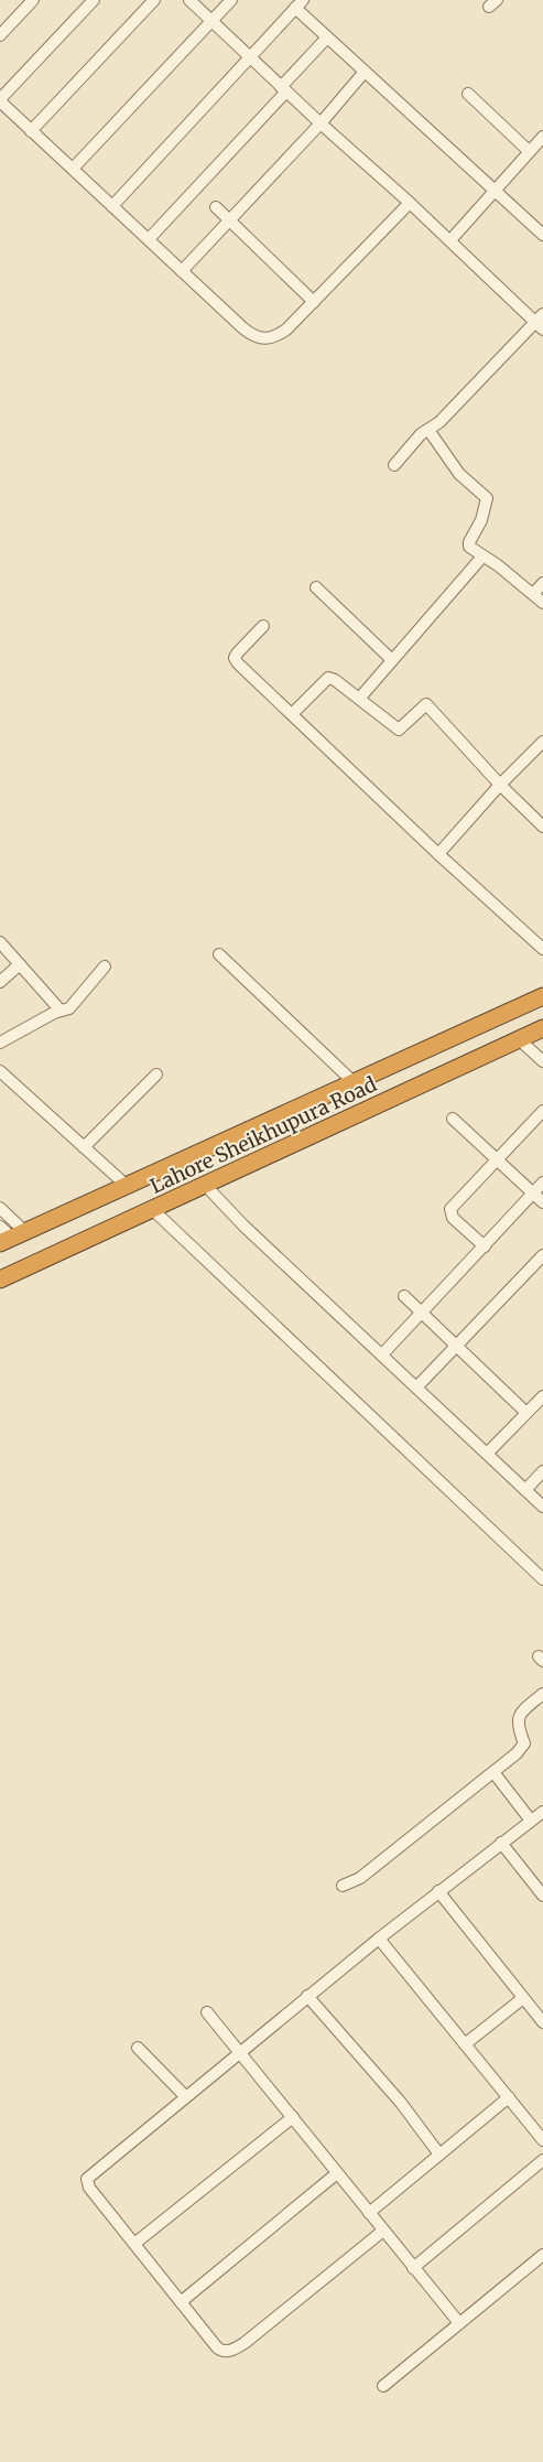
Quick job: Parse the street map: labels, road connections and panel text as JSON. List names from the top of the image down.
{
  "streets": {
    "highway": ["Lahore Sheikhupura Road"]
  }
}
